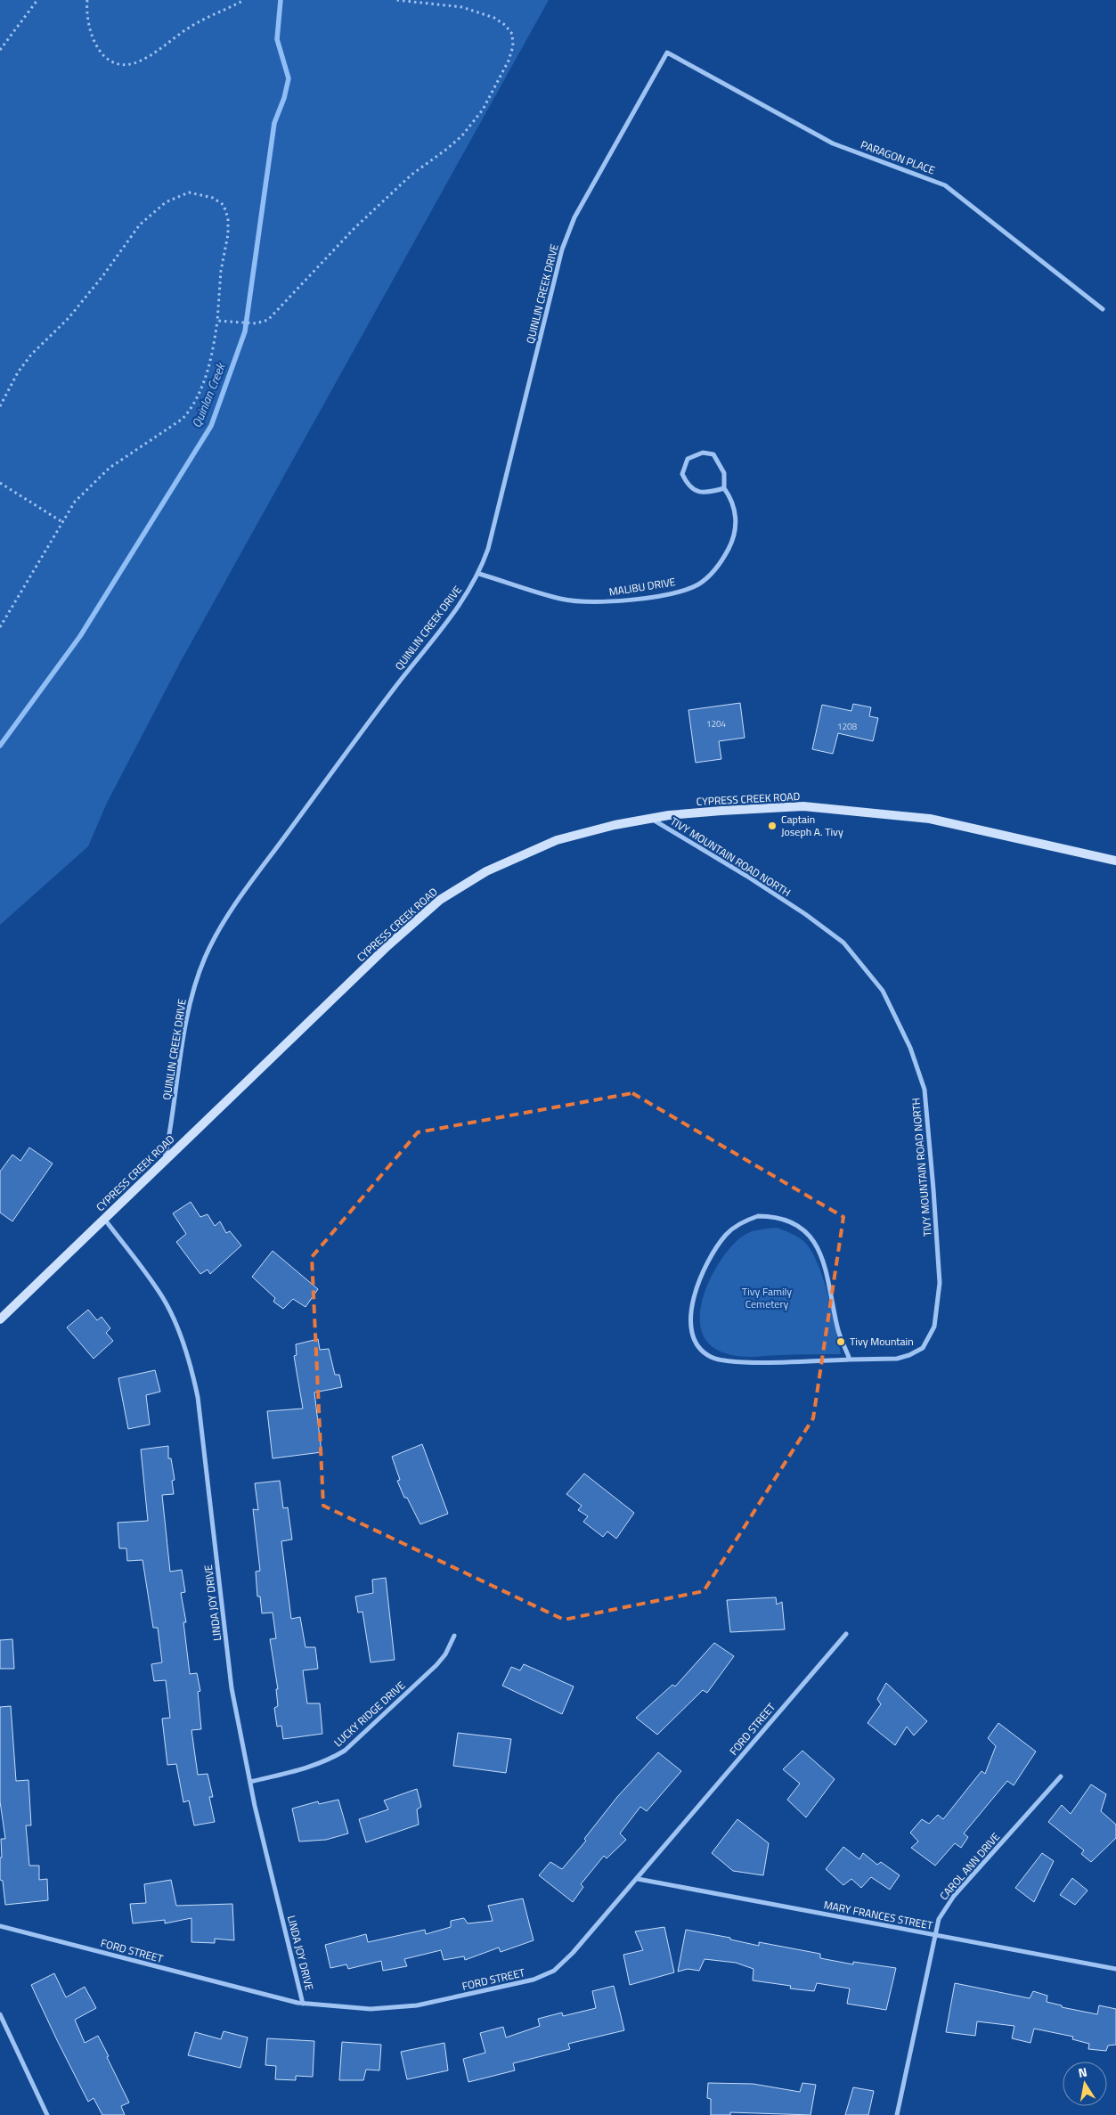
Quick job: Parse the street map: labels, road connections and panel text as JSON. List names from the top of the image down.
{
  "streets": {
    "main road": ["CYPRESS CREEK ROAD"],
    "street": [
      "PARAGON PLACE",
      "QUINLIN CREEK DRIVE",
      "MALIBU DRIVE",
      "TIVY MOUNTAIN ROAD NORTH",
      "LINDA JOY DRIVE",
      "LUCKY RIDGE DRIVE",
      "FORD STREET",
      "CAROL ANN DRIVE",
      "MARY FRANCES STREET"
    ]
  },
  "crossings": [
    ["PARAGON PLACE", "QUINLIN CREEK DRIVE"],
    ["QUINLIN CREEK DRIVE", "MALIBU DRIVE"],
    ["QUINLIN CREEK DRIVE", "CYPRESS CREEK ROAD"],
    ["CYPRESS CREEK ROAD", "TIVY MOUNTAIN ROAD NORTH"],
    ["CYPRESS CREEK ROAD", "LINDA JOY DRIVE"],
    ["LINDA JOY DRIVE", "LUCKY RIDGE DRIVE"],
    ["LINDA JOY DRIVE", "FORD STREET"],
    ["FORD STREET", "MARY FRANCES STREET"],
    ["CAROL ANN DRIVE", "MARY FRANCES STREET"]
  ],
  "water": ["Quinlan Creek"],
  "parks": ["Tivy Family Cemetery"],
  "places": ["Captain Joseph A. Tivy", "Tivy Mountain"],
  "house_numbers": ["1204", "1208"],
  "north": "top"
}
